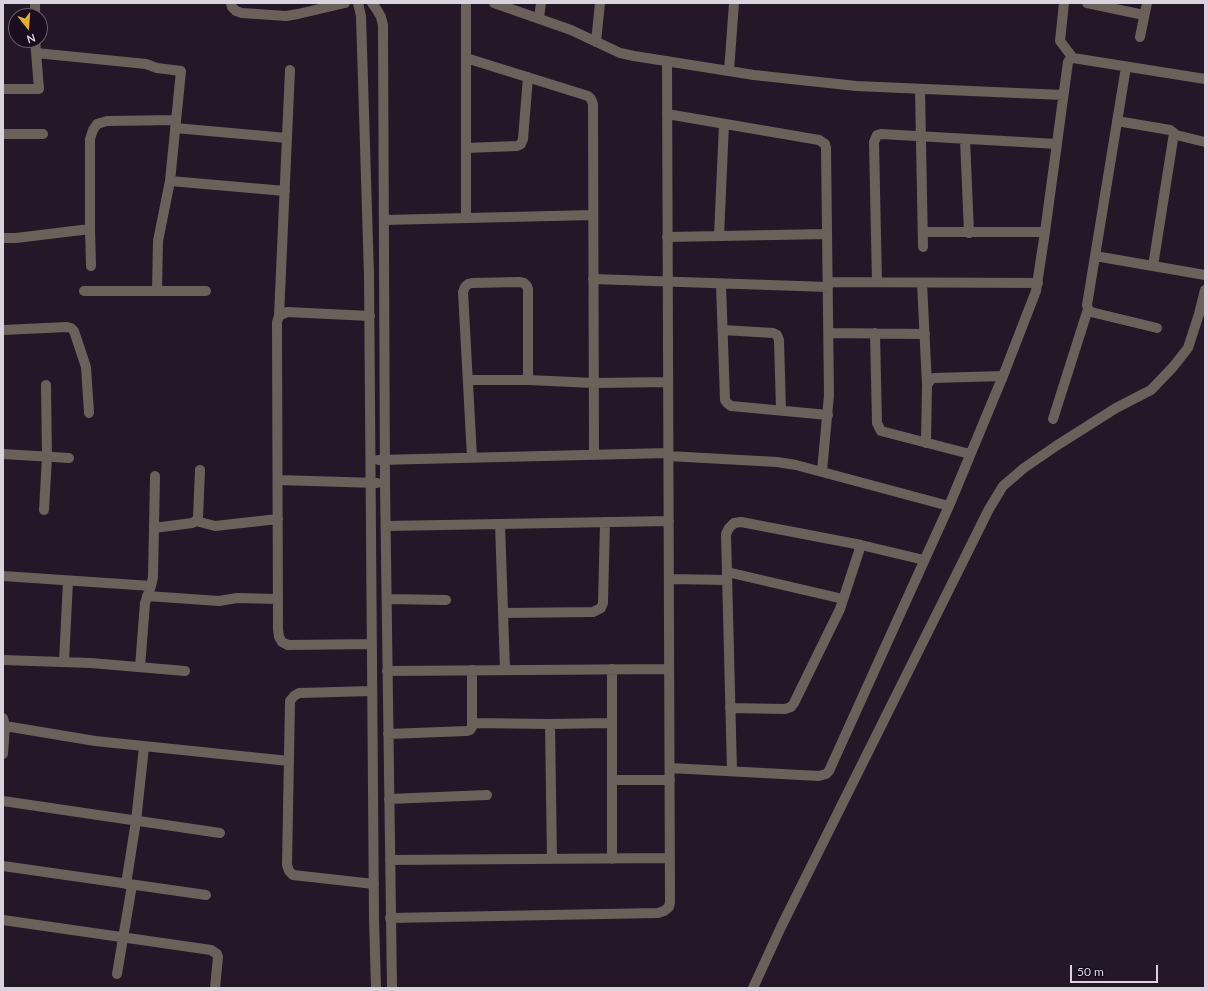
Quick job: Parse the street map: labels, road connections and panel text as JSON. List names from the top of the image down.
{
  "scale_bar": "50 m",
  "north": "bottom"
}
